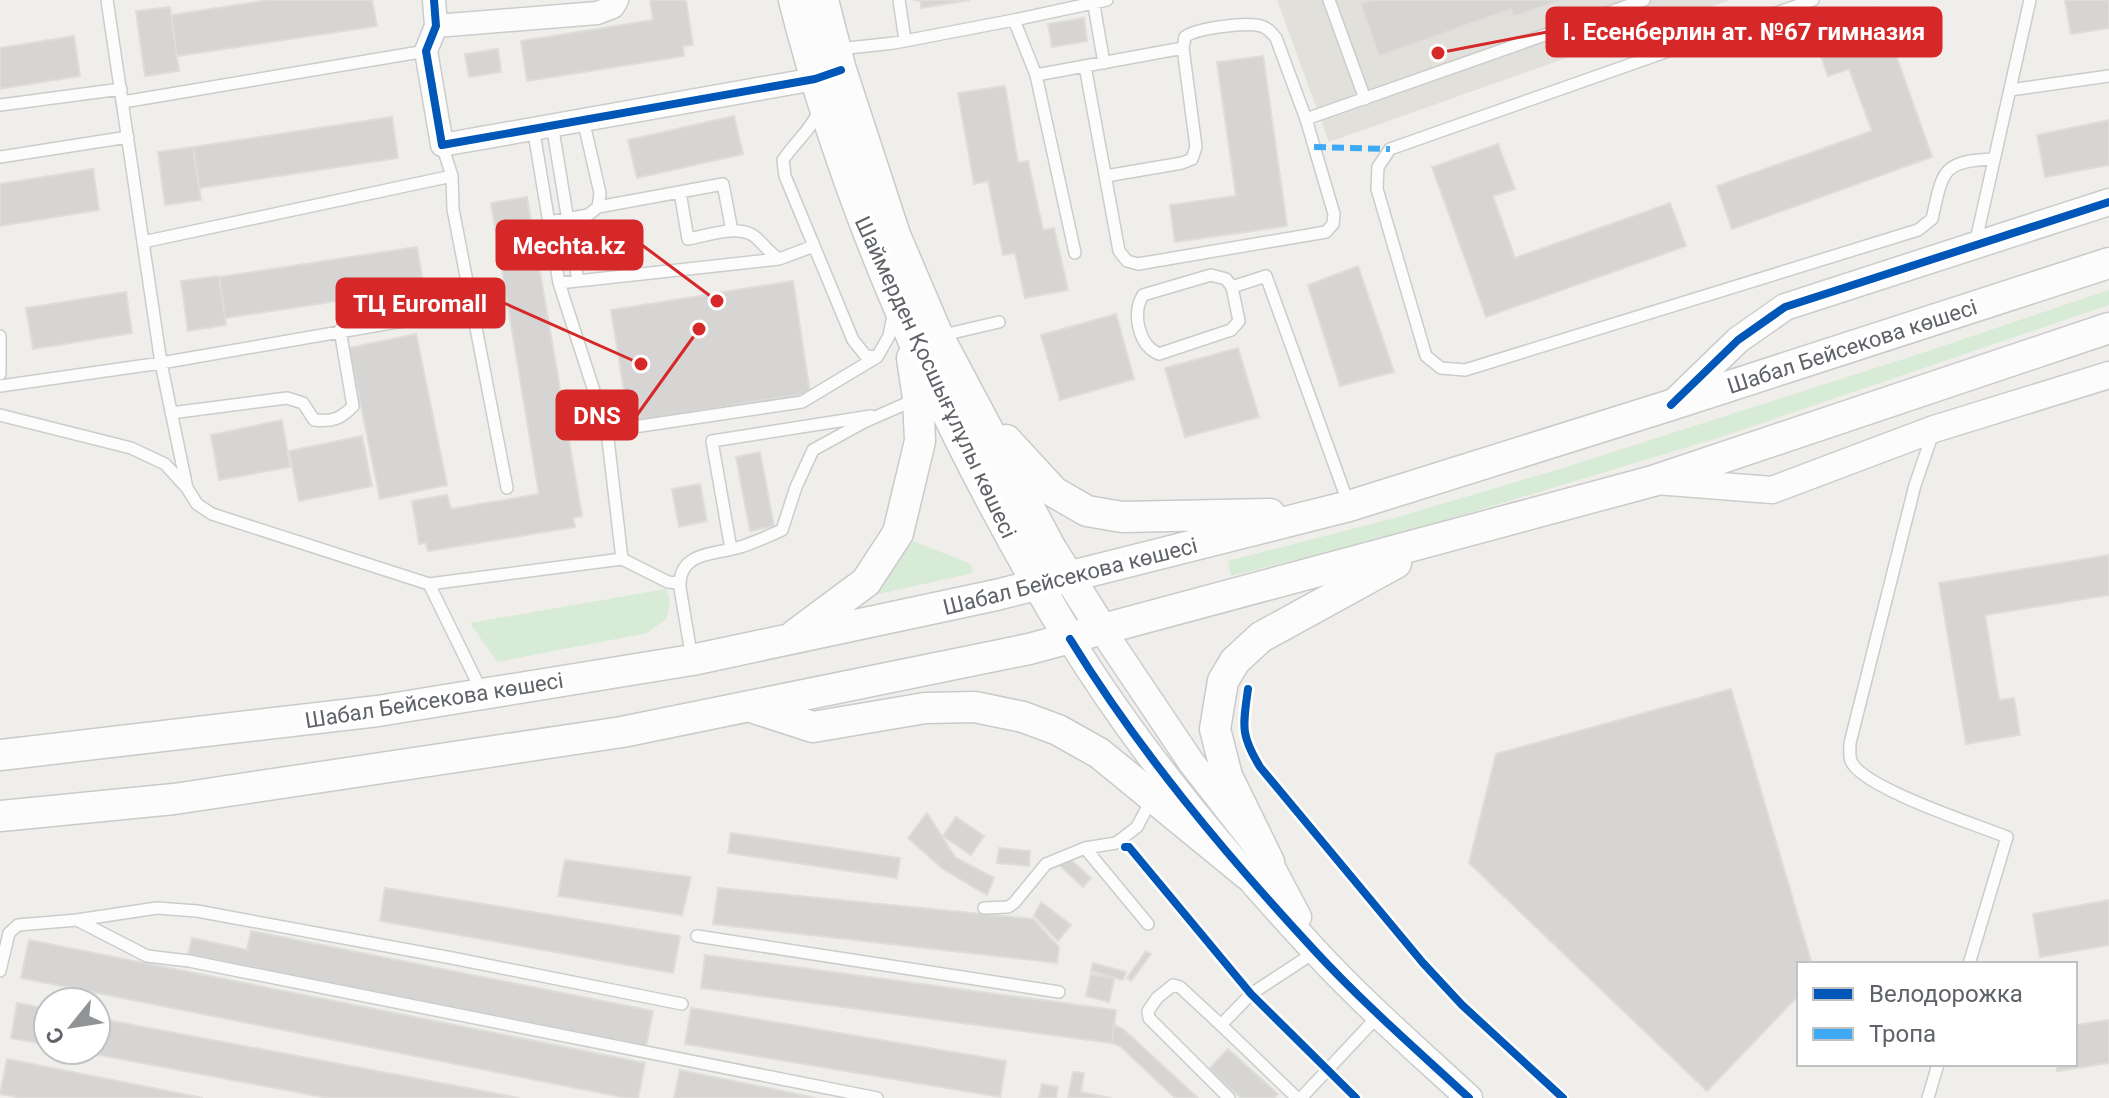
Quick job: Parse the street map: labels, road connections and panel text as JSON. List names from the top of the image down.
{
  "streets": {
    "main road": ["Шабал Бейсекова көшесі", "Шаймерден Қосшығұлұлы көшесі"]
  },
  "crossings": [
    ["Шабал Бейсекова көшесі", "Шаймерден Қосшығұлұлы көшесі"]
  ],
  "places": [
    "І. Есенберлин ат. №67 гимназия",
    "Mechta.kz",
    "DNS",
    "ТЦ Euromall"
  ],
  "legend": ["Велодорожка", "Тропа"],
  "north": "bottom left"
}
